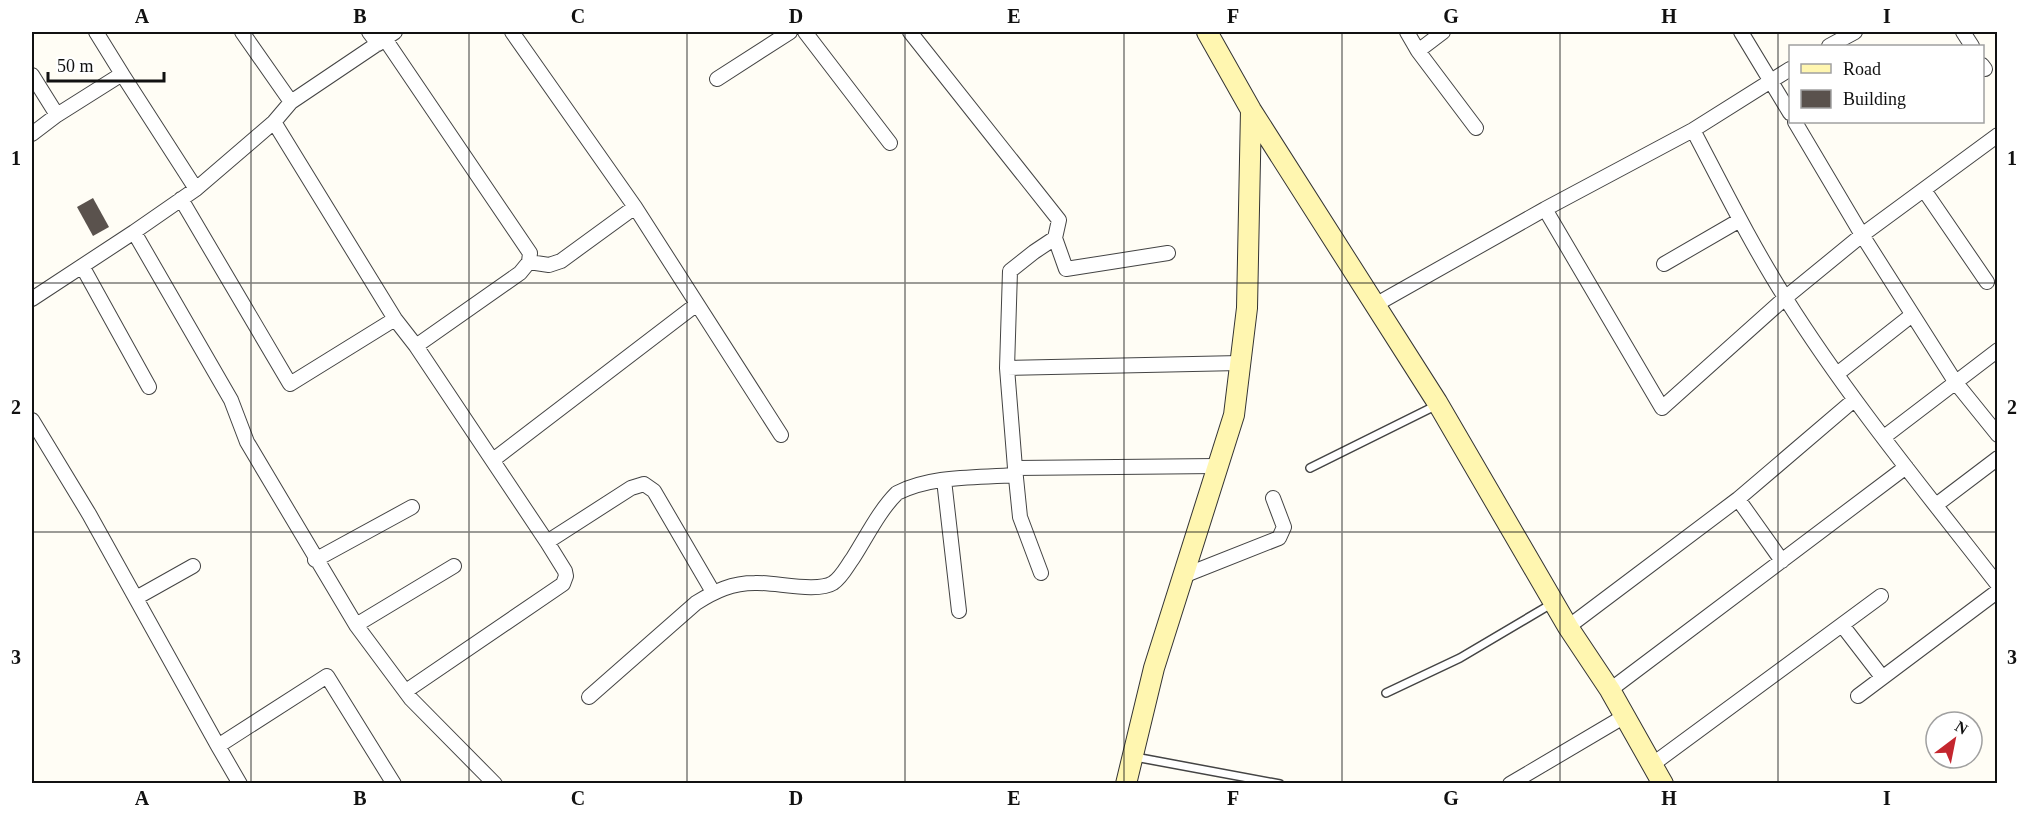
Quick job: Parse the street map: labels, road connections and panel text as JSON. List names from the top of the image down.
{
  "legend": ["Road", "Building"],
  "scale_bar": "50 m",
  "north": "top right",
  "grid": {
    "columns": [
      "A",
      "B",
      "C",
      "D",
      "E",
      "F",
      "G",
      "H",
      "I"
    ],
    "rows": ["1", "2", "3"]
  }
}
